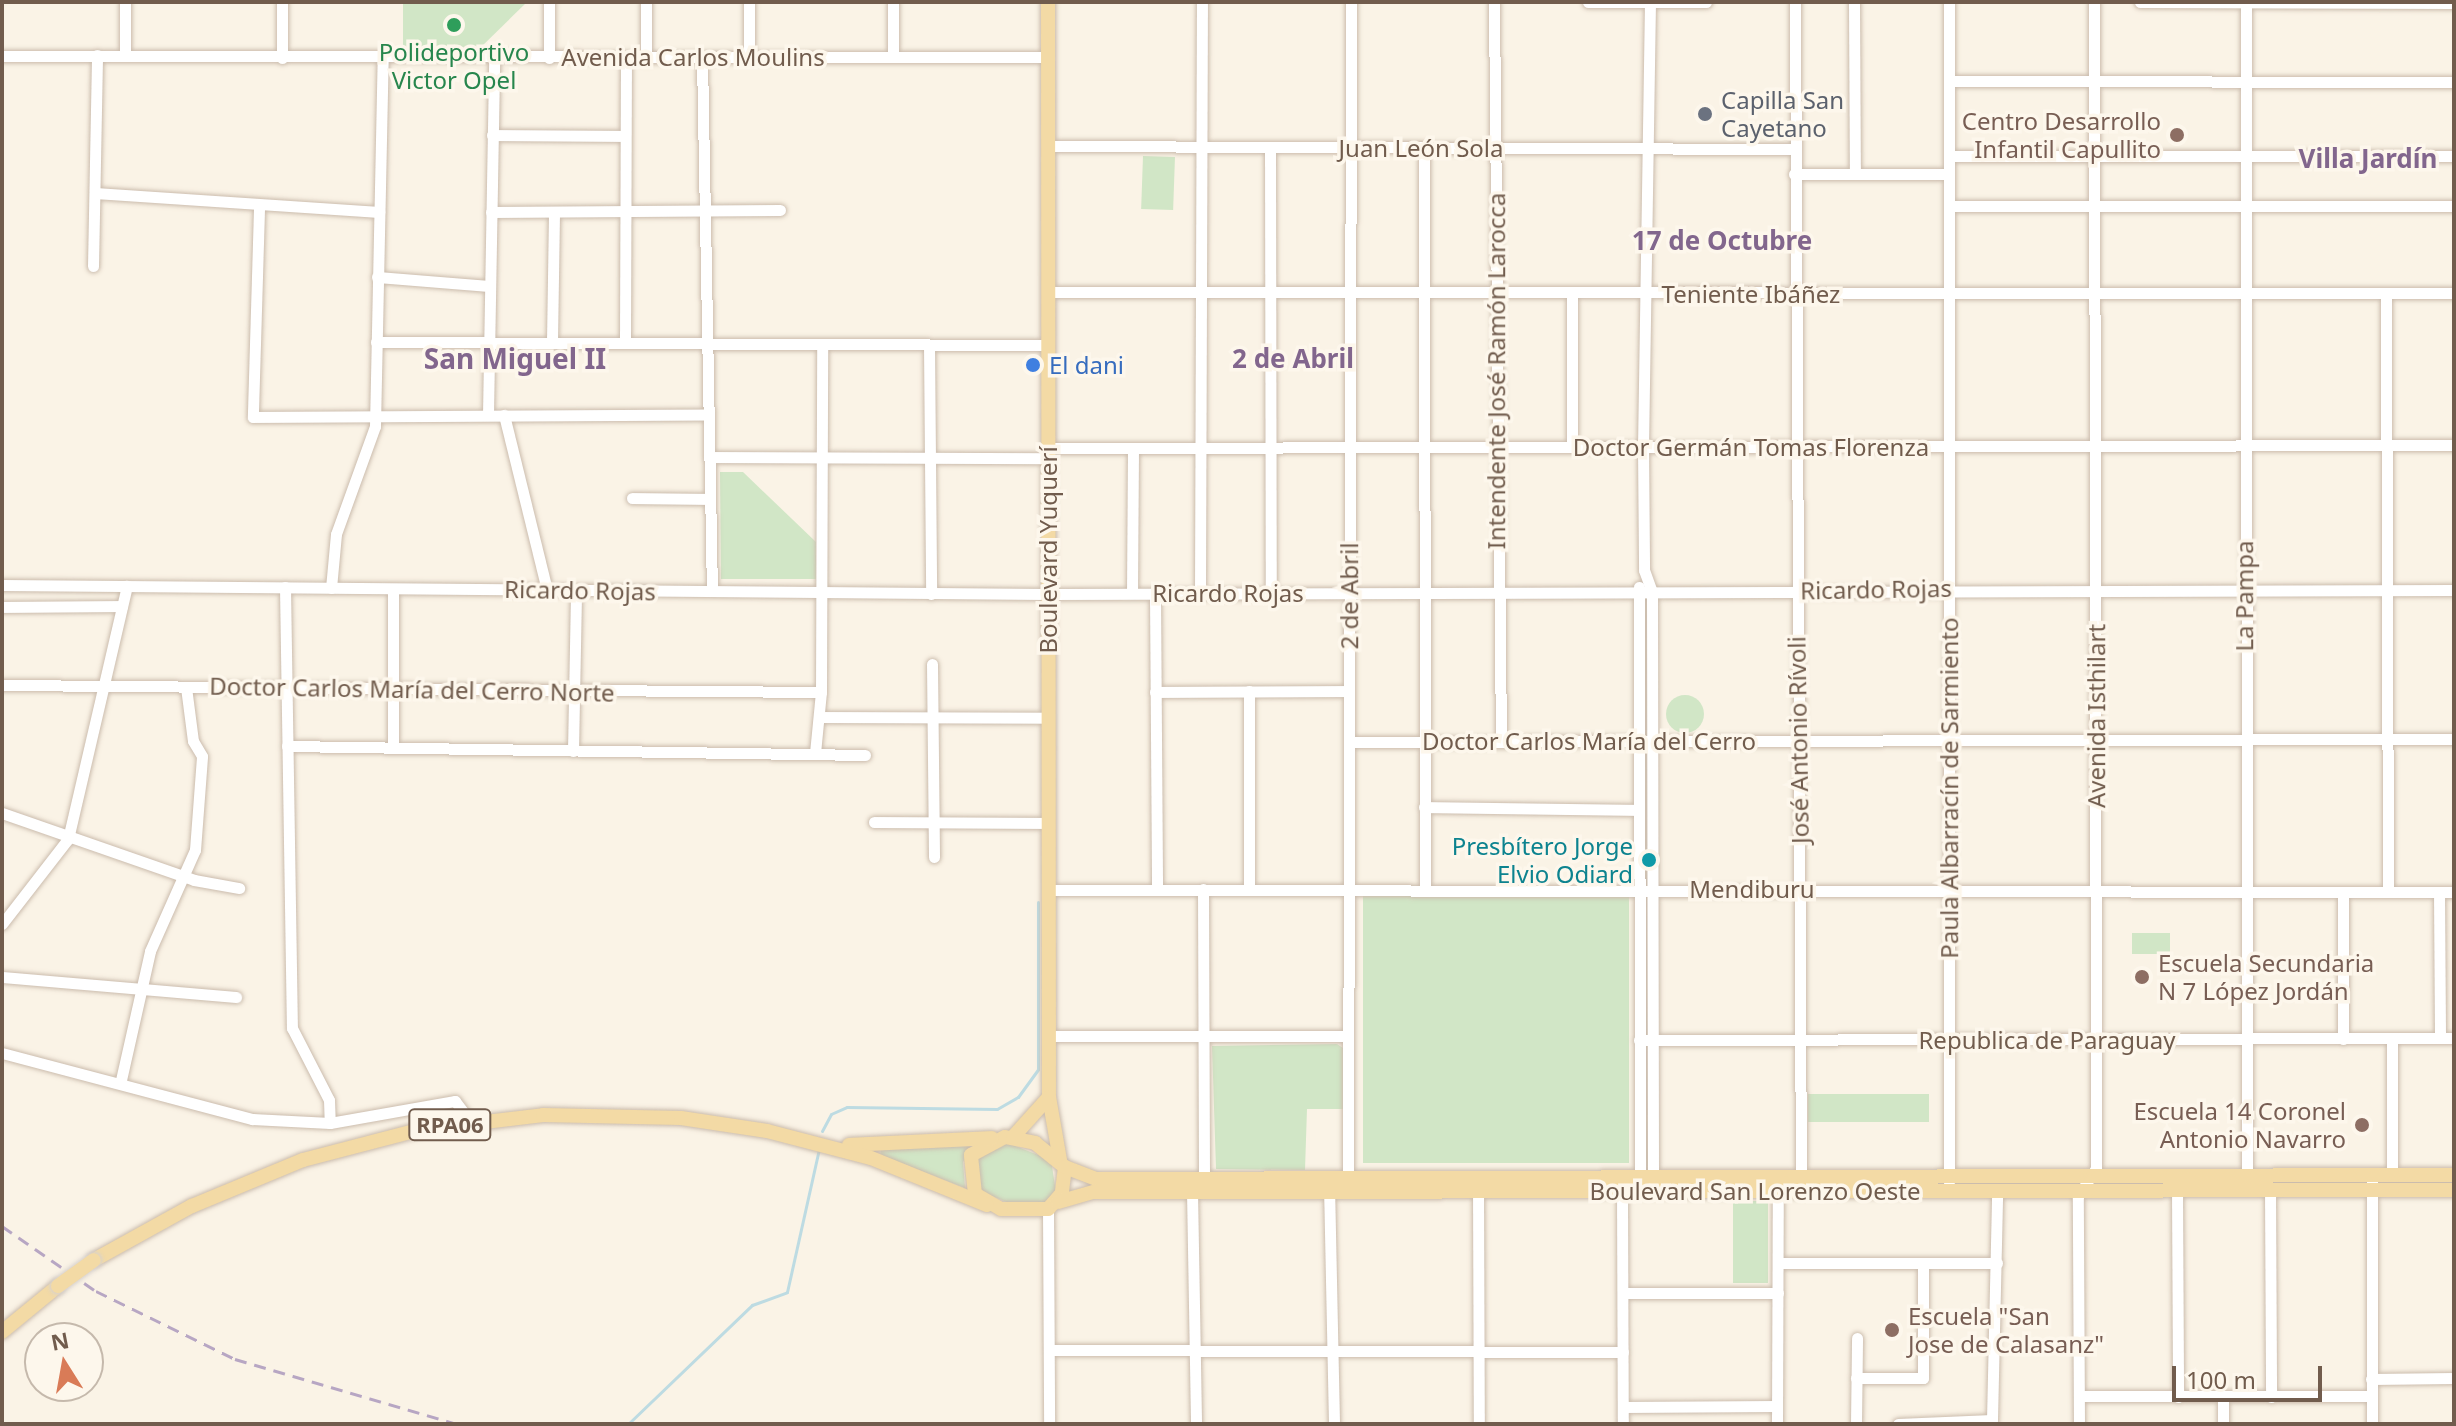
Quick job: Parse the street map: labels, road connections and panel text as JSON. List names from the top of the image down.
{
  "streets": {
    "main road": ["Boulevard Yuquerí", "RPA06", "Boulevard San Lorenzo Oeste"],
    "street": [
      "Avenida Carlos Moulins",
      "Juan León Sola",
      "Teniente Ibáñez",
      "Intendente José Ramón Larocca",
      "Doctor Germán Tomas Florenza",
      "Ricardo Rojas",
      "2 de Abril",
      "La Pampa",
      "Doctor Carlos María del Cerro Norte",
      "Avenida Isthilart",
      "José Antonio Rívoli",
      "Doctor Carlos María del Cerro",
      "Paula Albarracín de Sarmiento",
      "Mendiburu",
      "Republica de Paraguay"
    ]
  },
  "crossings": [
    ["Avenida Carlos Moulins", "Boulevard Yuquerí"],
    ["Juan León Sola", "Intendente José Ramón Larocca"],
    ["Juan León Sola", "Boulevard Yuquerí"],
    ["Juan León Sola", "2 de Abril"],
    ["Juan León Sola", "José Antonio Rívoli"],
    ["Teniente Ibáñez", "Intendente José Ramón Larocca"],
    ["Teniente Ibáñez", "Boulevard Yuquerí"],
    ["Teniente Ibáñez", "2 de Abril"],
    ["Teniente Ibáñez", "La Pampa"],
    ["Teniente Ibáñez", "Avenida Isthilart"],
    ["Teniente Ibáñez", "José Antonio Rívoli"],
    ["Teniente Ibáñez", "Paula Albarracín de Sarmiento"],
    ["Intendente José Ramón Larocca", "Doctor Germán Tomas Florenza"],
    ["Intendente José Ramón Larocca", "Ricardo Rojas"],
    ["Intendente José Ramón Larocca", "Doctor Carlos María del Cerro"],
    ["Doctor Germán Tomas Florenza", "Boulevard Yuquerí"],
    ["Doctor Germán Tomas Florenza", "2 de Abril"],
    ["Doctor Germán Tomas Florenza", "La Pampa"],
    ["Doctor Germán Tomas Florenza", "Avenida Isthilart"],
    ["Doctor Germán Tomas Florenza", "José Antonio Rívoli"],
    ["Doctor Germán Tomas Florenza", "Paula Albarracín de Sarmiento"],
    ["Boulevard Yuquerí", "Ricardo Rojas"],
    ["Boulevard Yuquerí", "Mendiburu"],
    ["Boulevard Yuquerí", "RPA06"],
    ["Boulevard Yuquerí", "Boulevard San Lorenzo Oeste"],
    ["Ricardo Rojas", "2 de Abril"],
    ["Ricardo Rojas", "La Pampa"],
    ["Ricardo Rojas", "Avenida Isthilart"],
    ["Ricardo Rojas", "José Antonio Rívoli"],
    ["Ricardo Rojas", "Paula Albarracín de Sarmiento"],
    ["2 de Abril", "Doctor Carlos María del Cerro"],
    ["2 de Abril", "Mendiburu"],
    ["2 de Abril", "Boulevard San Lorenzo Oeste"],
    ["La Pampa", "Doctor Carlos María del Cerro"],
    ["La Pampa", "Mendiburu"],
    ["La Pampa", "Republica de Paraguay"],
    ["La Pampa", "Boulevard San Lorenzo Oeste"],
    ["Avenida Isthilart", "Doctor Carlos María del Cerro"],
    ["Avenida Isthilart", "Mendiburu"],
    ["Avenida Isthilart", "Republica de Paraguay"],
    ["Avenida Isthilart", "Boulevard San Lorenzo Oeste"],
    ["José Antonio Rívoli", "Doctor Carlos María del Cerro"],
    ["José Antonio Rívoli", "Mendiburu"],
    ["José Antonio Rívoli", "Republica de Paraguay"],
    ["José Antonio Rívoli", "Boulevard San Lorenzo Oeste"],
    ["Doctor Carlos María del Cerro", "Paula Albarracín de Sarmiento"],
    ["Paula Albarracín de Sarmiento", "Mendiburu"],
    ["Paula Albarracín de Sarmiento", "Republica de Paraguay"],
    ["Paula Albarracín de Sarmiento", "Boulevard San Lorenzo Oeste"],
    ["RPA06", "Boulevard San Lorenzo Oeste"]
  ],
  "districts": [
    "Villa Jardín",
    "17 de Octubre",
    "San Miguel II",
    "2 de Abril"
  ],
  "places": [
    "Polideportivo Victor Opel",
    "Capilla San Cayetano",
    "Centro Desarrollo Infantil Capullito",
    "El dani",
    "Presbítero Jorge Elvio Odiard",
    "Escuela Secundaria N 7 López Jordán",
    "Escuela 14 Coronel Antonio Navarro",
    "Escuela \"San Jose de Calasanz\""
  ],
  "scale_bar": "100 m",
  "north": "top"
}
